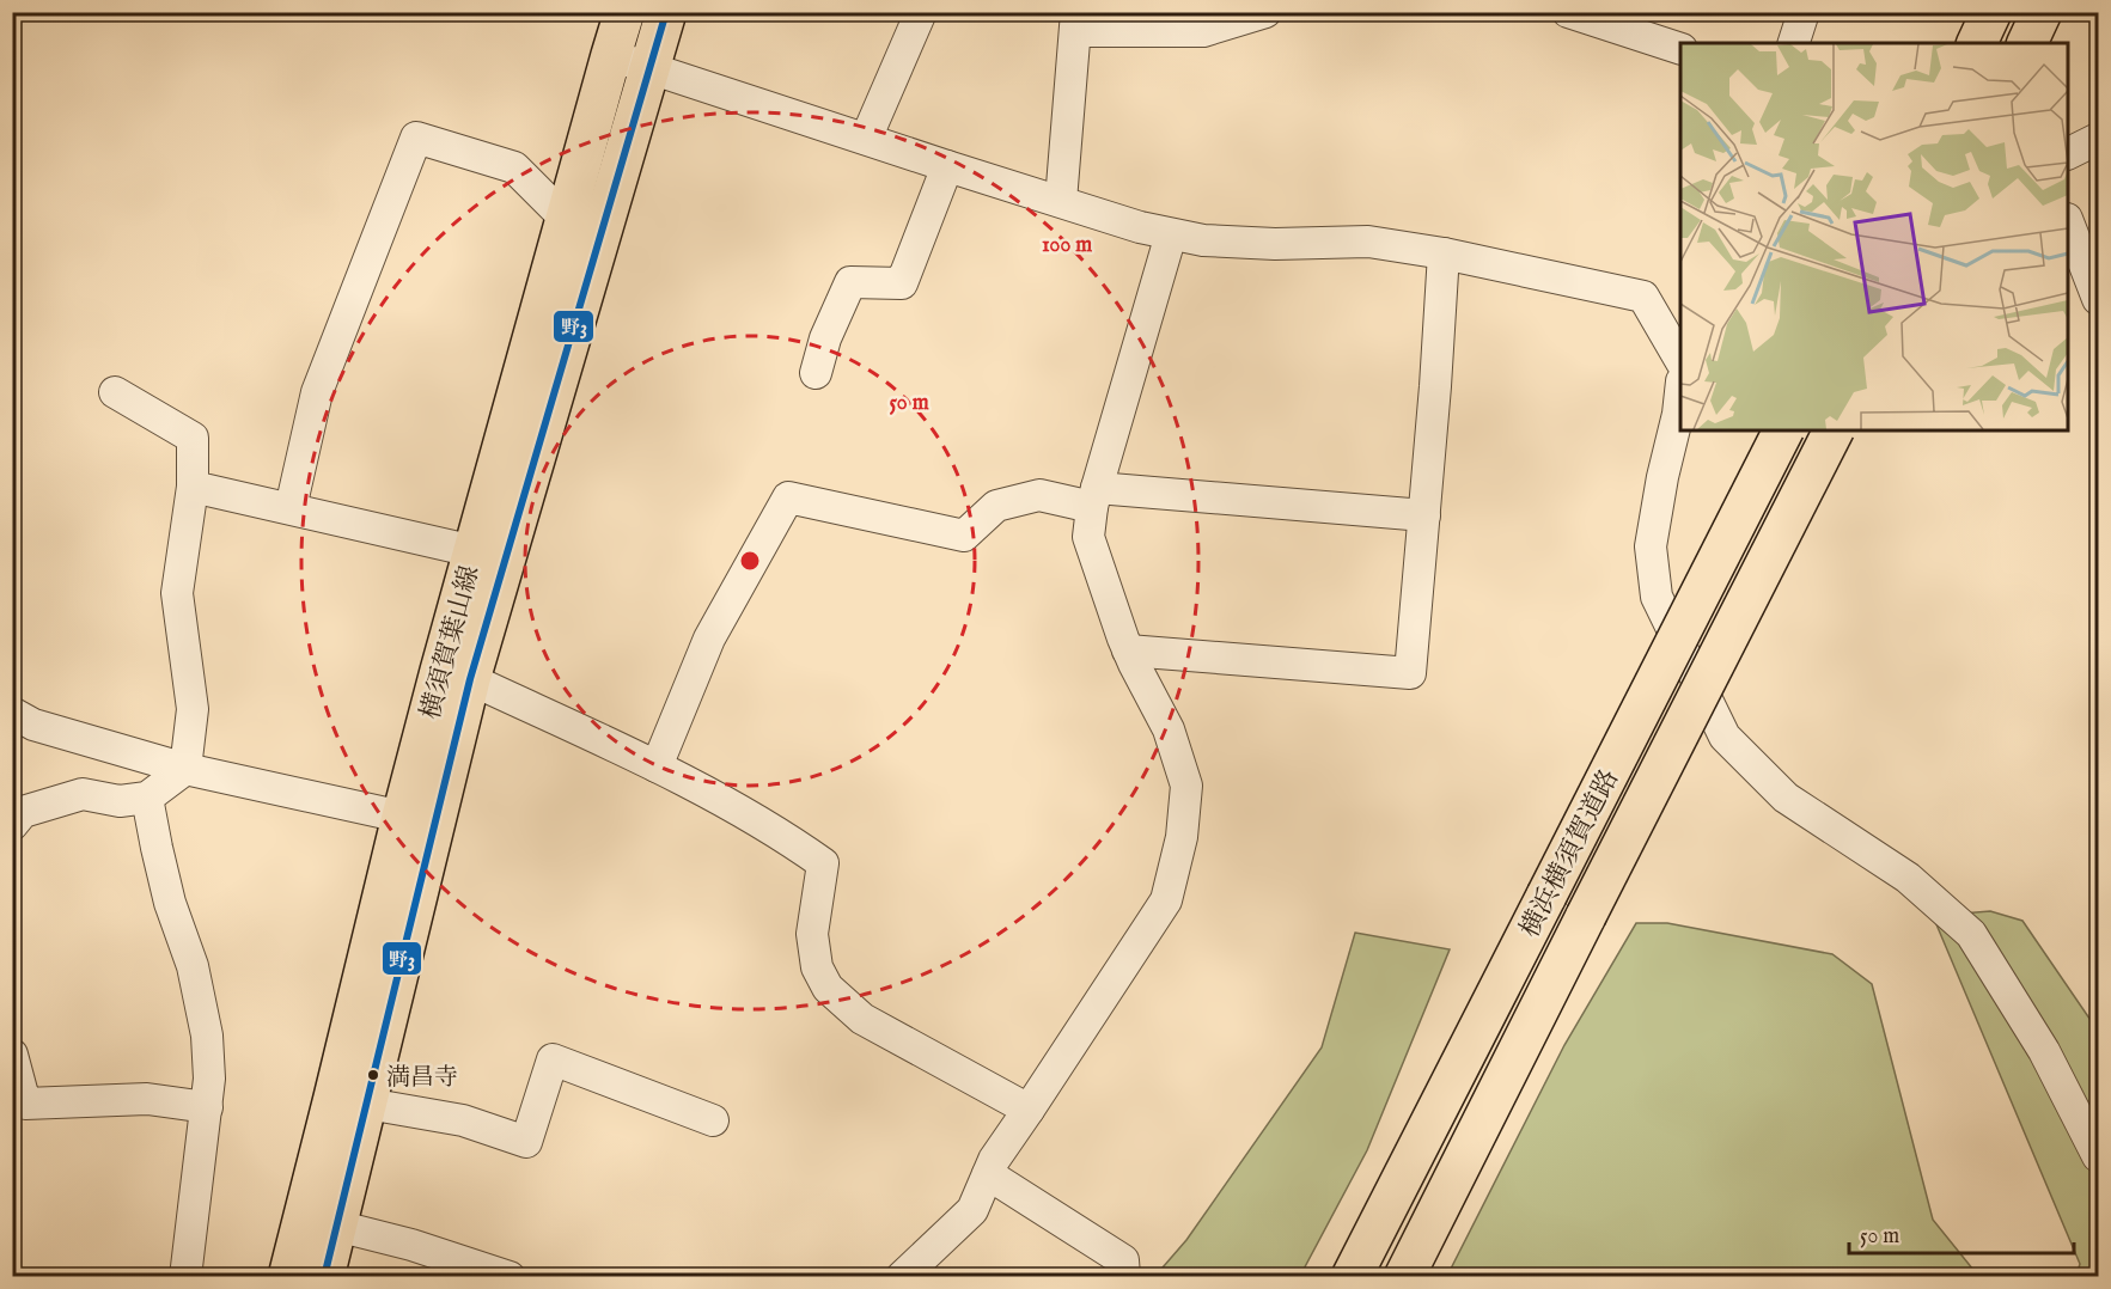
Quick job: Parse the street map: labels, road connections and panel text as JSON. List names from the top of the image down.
{
  "streets": {
    "main road": ["横須賀葉山線", "横浜横須賀道路"]
  },
  "places": ["満昌寺"],
  "lines": ["transit line 野3"],
  "scale_bar": "50 m",
  "rings": ["100 m", "50 m"]
}
